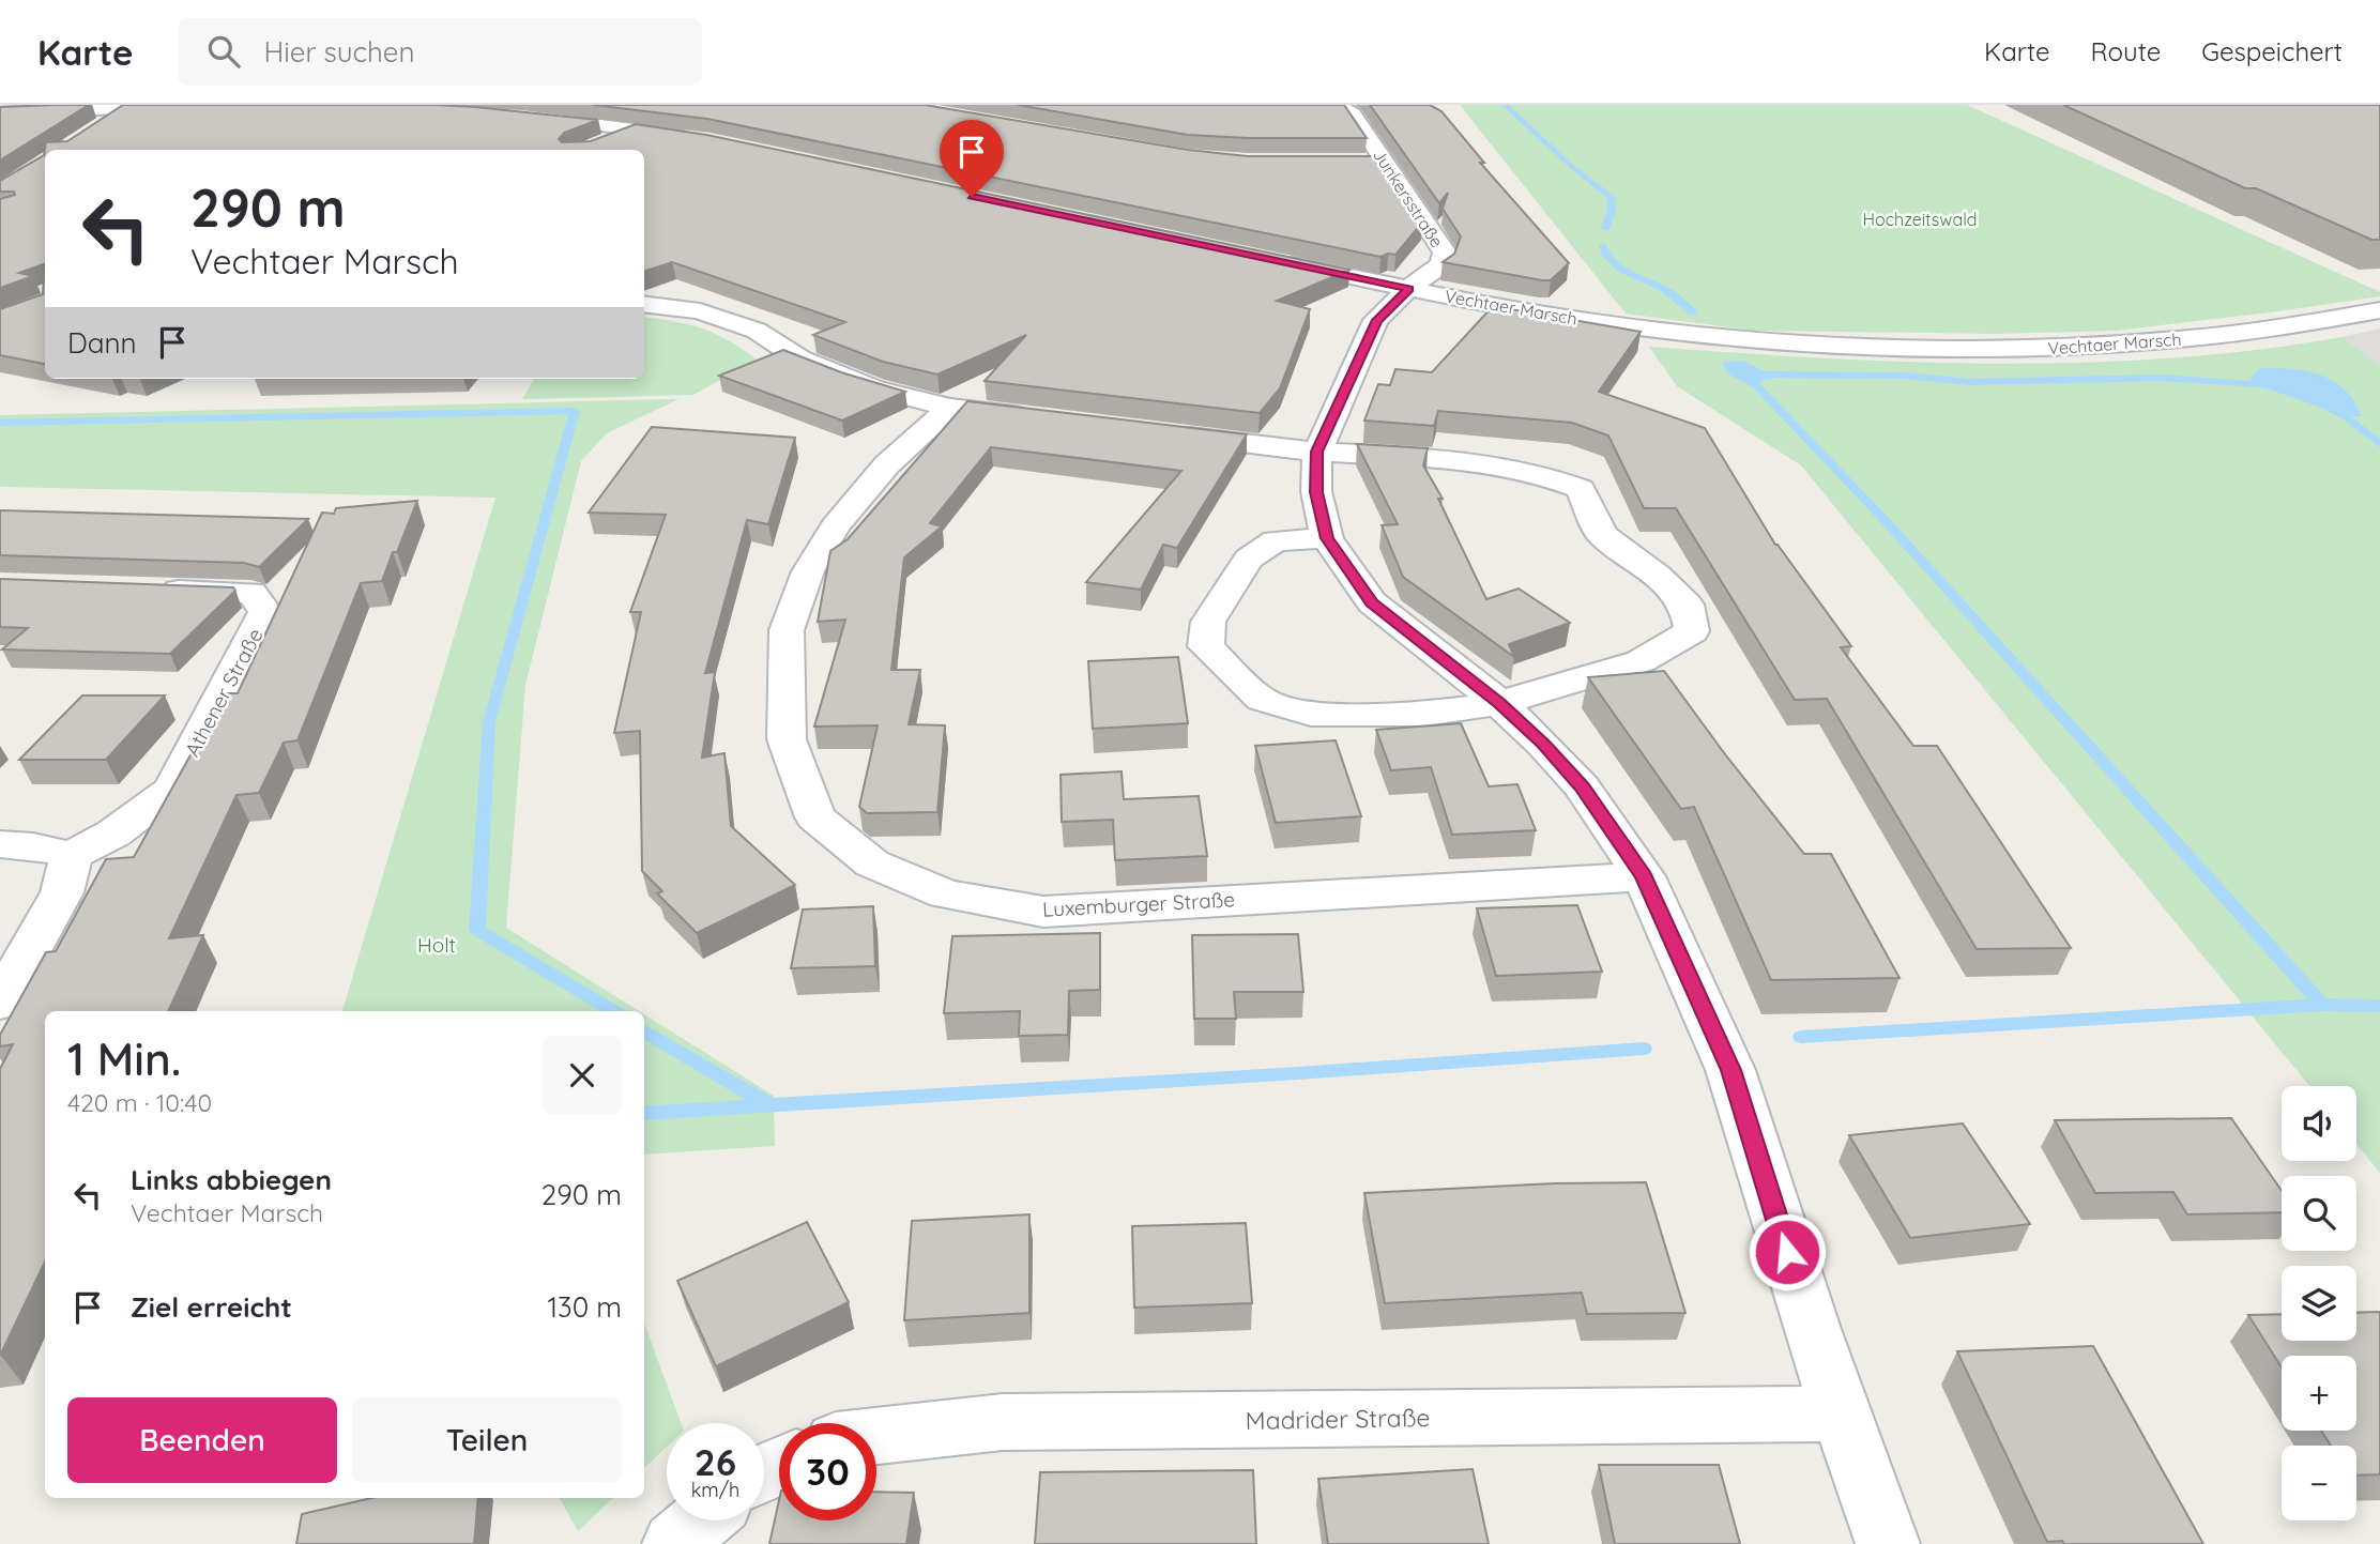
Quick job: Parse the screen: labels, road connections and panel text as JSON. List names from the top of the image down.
{
  "streets": {
    "street": [
      "Junkersstraße",
      "Vechtaer Marsch",
      "Athener Straße",
      "Luxemburger Straße",
      "Madrider Straße"
    ]
  },
  "crossings": [
    ["Junkersstraße", "Vechtaer Marsch"]
  ],
  "parks": ["Hochzeitswald", "Holt"],
  "page": {
    "header": "Karte",
    "search": "Hier suchen",
    "nav": ["Karte", "Route", "Gespeichert"],
    "turn": ["290 m", "Vechtaer Marsch"],
    "then": "Dann",
    "heading": ["1 Min.", "420 m · 10:40"],
    "map_buttons": ["+", "−"],
    "list": [
      {
        "name": "Links abbiegen",
        "note": "Vechtaer Marsch",
        "value": "290 m"
      },
      {
        "name": "Ziel erreicht",
        "value": "130 m"
      }
    ],
    "buttons": ["Beenden", "Teilen"],
    "speed": "26 km/h",
    "limit": "30"
  }
}
